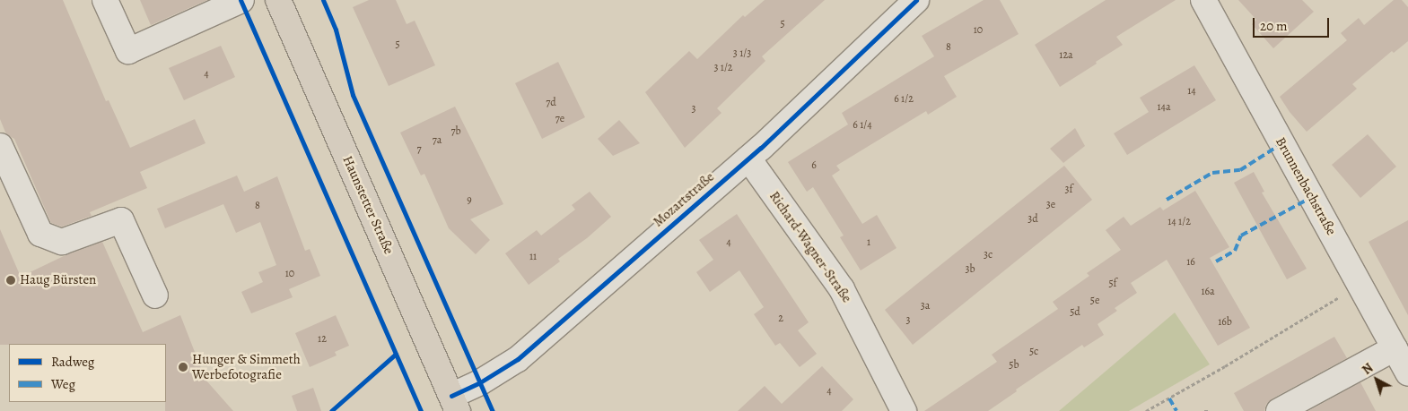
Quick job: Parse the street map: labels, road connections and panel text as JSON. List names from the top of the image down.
{
  "streets": {
    "main road": ["Haunstetter Straße"],
    "street": ["Brunnenbachstraße", "Mozartstraße", "Richard-Wagner-Straße"]
  },
  "crossings": [
    ["Mozartstraße", "Haunstetter Straße"],
    ["Mozartstraße", "Richard-Wagner-Straße"]
  ],
  "places": ["Haug Bürsten", "Hunger & Simmeth Werbefotografie"],
  "house_numbers": [
    "5",
    "10",
    "5",
    "8",
    "3 1/3",
    "12a",
    "3 1/2",
    "4",
    "14",
    "6 1/2",
    "7d",
    "14a",
    "3",
    "7e",
    "6 1/4",
    "7b",
    "7a",
    "7",
    "6",
    "3f",
    "9",
    "3e",
    "8",
    "3d",
    "14 1/2",
    "4",
    "1",
    "3c",
    "11",
    "16",
    "3b",
    "10",
    "5f",
    "16a",
    "5e",
    "3a",
    "5d",
    "2",
    "3",
    "16b",
    "12",
    "5c",
    "5b",
    "4"
  ],
  "legend": ["Radweg", "Weg"],
  "scale_bar": "20 m",
  "north": "top left"
}
